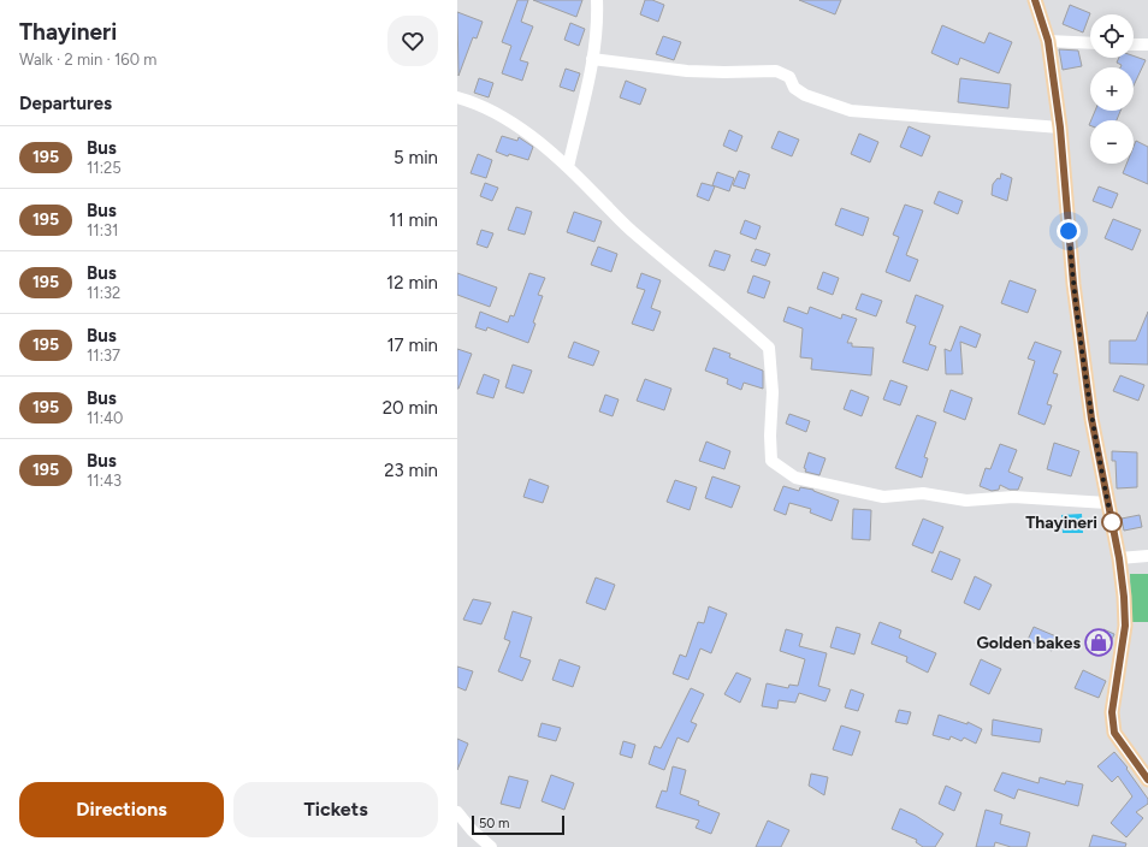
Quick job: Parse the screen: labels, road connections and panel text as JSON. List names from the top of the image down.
{
  "places": {
    "other": ["Thayineri"],
    "shop": ["Golden bakes"]
  },
  "lines": ["bus line 195"],
  "scale_bar": "50 m",
  "page": {
    "heading": [
      ["Thayineri", "Walk · 2 min · 160 m"],
      "Departures"
    ],
    "map_buttons": ["+", "−"],
    "list": [
      {
        "mark": "195",
        "name": "Bus",
        "note": "11:25",
        "value": "5 min"
      },
      {
        "mark": "195",
        "name": "Bus",
        "note": "11:31",
        "value": "11 min"
      },
      {
        "mark": "195",
        "name": "Bus",
        "note": "11:32",
        "value": "12 min"
      },
      {
        "mark": "195",
        "name": "Bus",
        "note": "11:37",
        "value": "17 min"
      },
      {
        "mark": "195",
        "name": "Bus",
        "note": "11:40",
        "value": "20 min"
      },
      {
        "mark": "195",
        "name": "Bus",
        "note": "11:43",
        "value": "23 min"
      }
    ],
    "buttons": ["Directions", "Tickets"],
    "scale": "50 m"
  }
}
